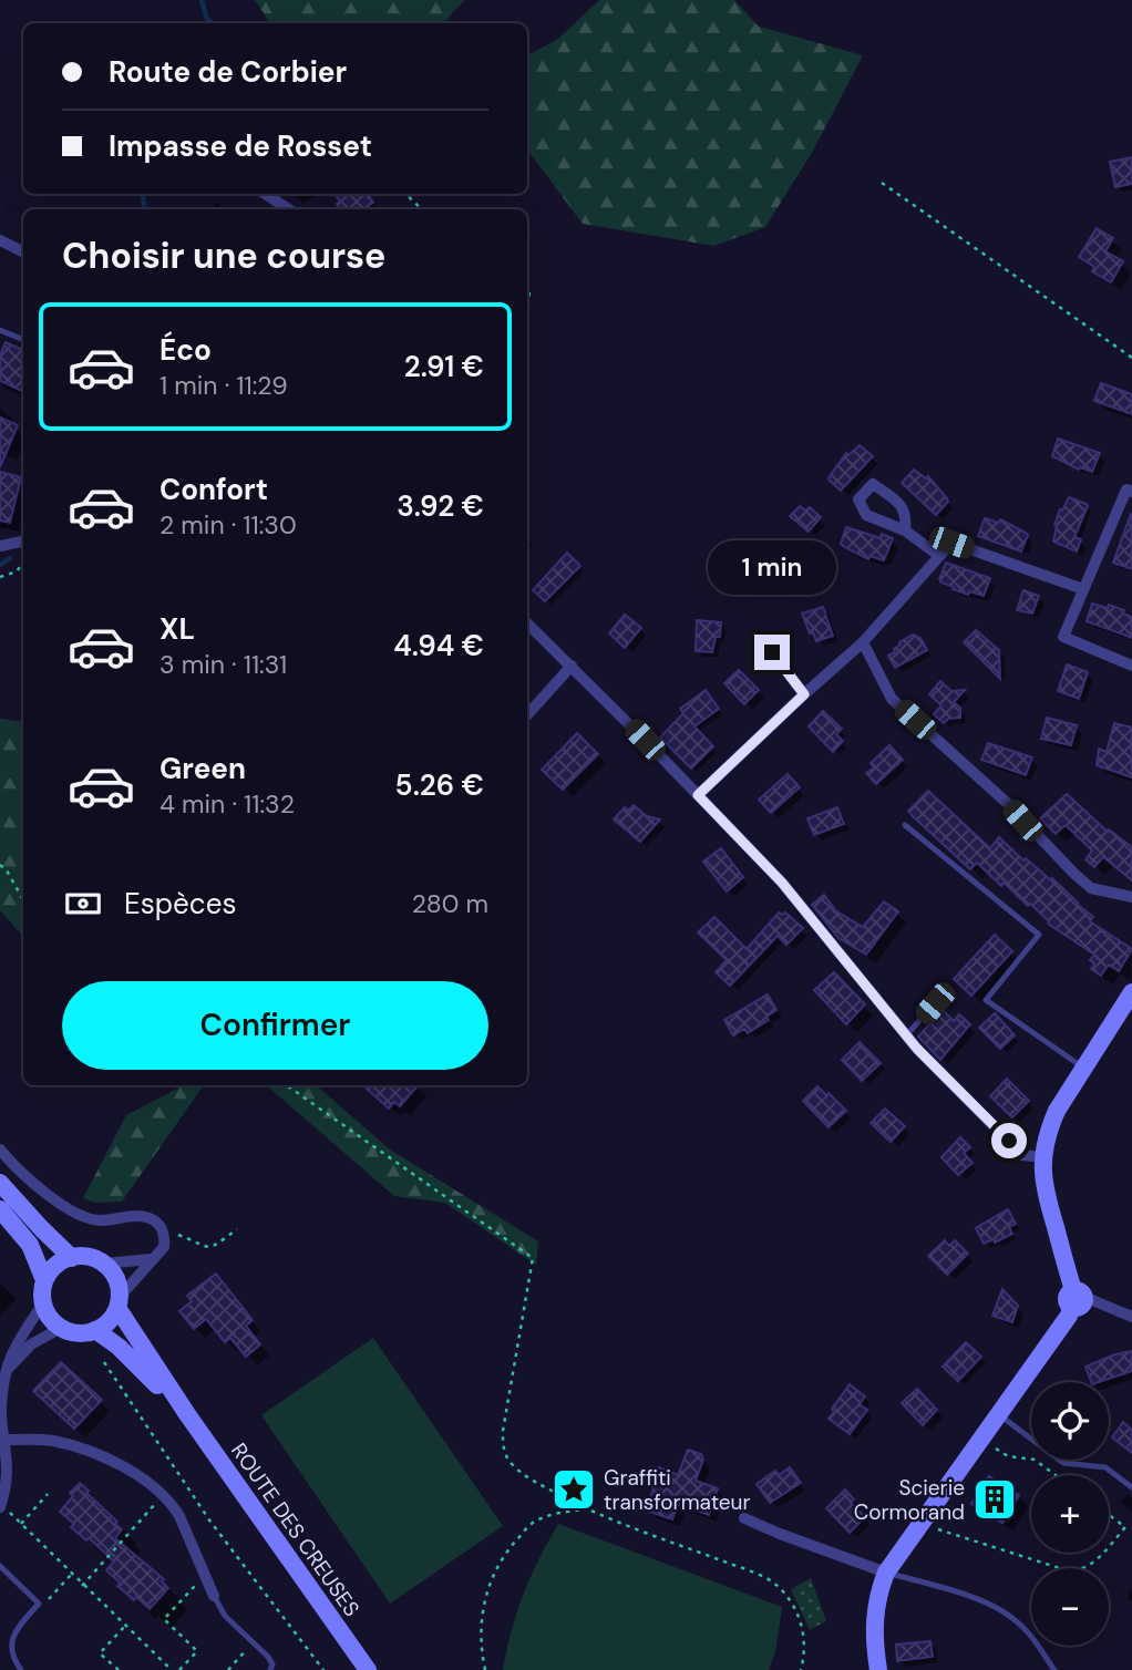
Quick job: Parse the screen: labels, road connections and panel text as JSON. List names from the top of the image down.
{
  "streets": {
    "main road": ["ROUTE DES CREUSES"]
  },
  "places": {
    "place": ["Graffiti transformateur"],
    "building": ["Scierie Cormorand"]
  },
  "page": {
    "banner": ["Route de Corbier", "Impasse de Rosset"],
    "heading": "Choisir une course",
    "list": [
      {
        "name": "Éco",
        "note": "1 min · 11:29",
        "value": "2.91 €"
      },
      {
        "name": "Confort",
        "note": "2 min · 11:30",
        "value": "3.92 €"
      },
      {
        "name": "XL",
        "note": "3 min · 11:31",
        "value": "4.94 €"
      },
      {
        "name": "Green",
        "note": "4 min · 11:32",
        "value": "5.26 €"
      }
    ],
    "bubble": "1 min",
    "pay": ["Espèces", "280 m"],
    "buttons": "Confirmer",
    "map_buttons": ["+", "−"]
  }
}
